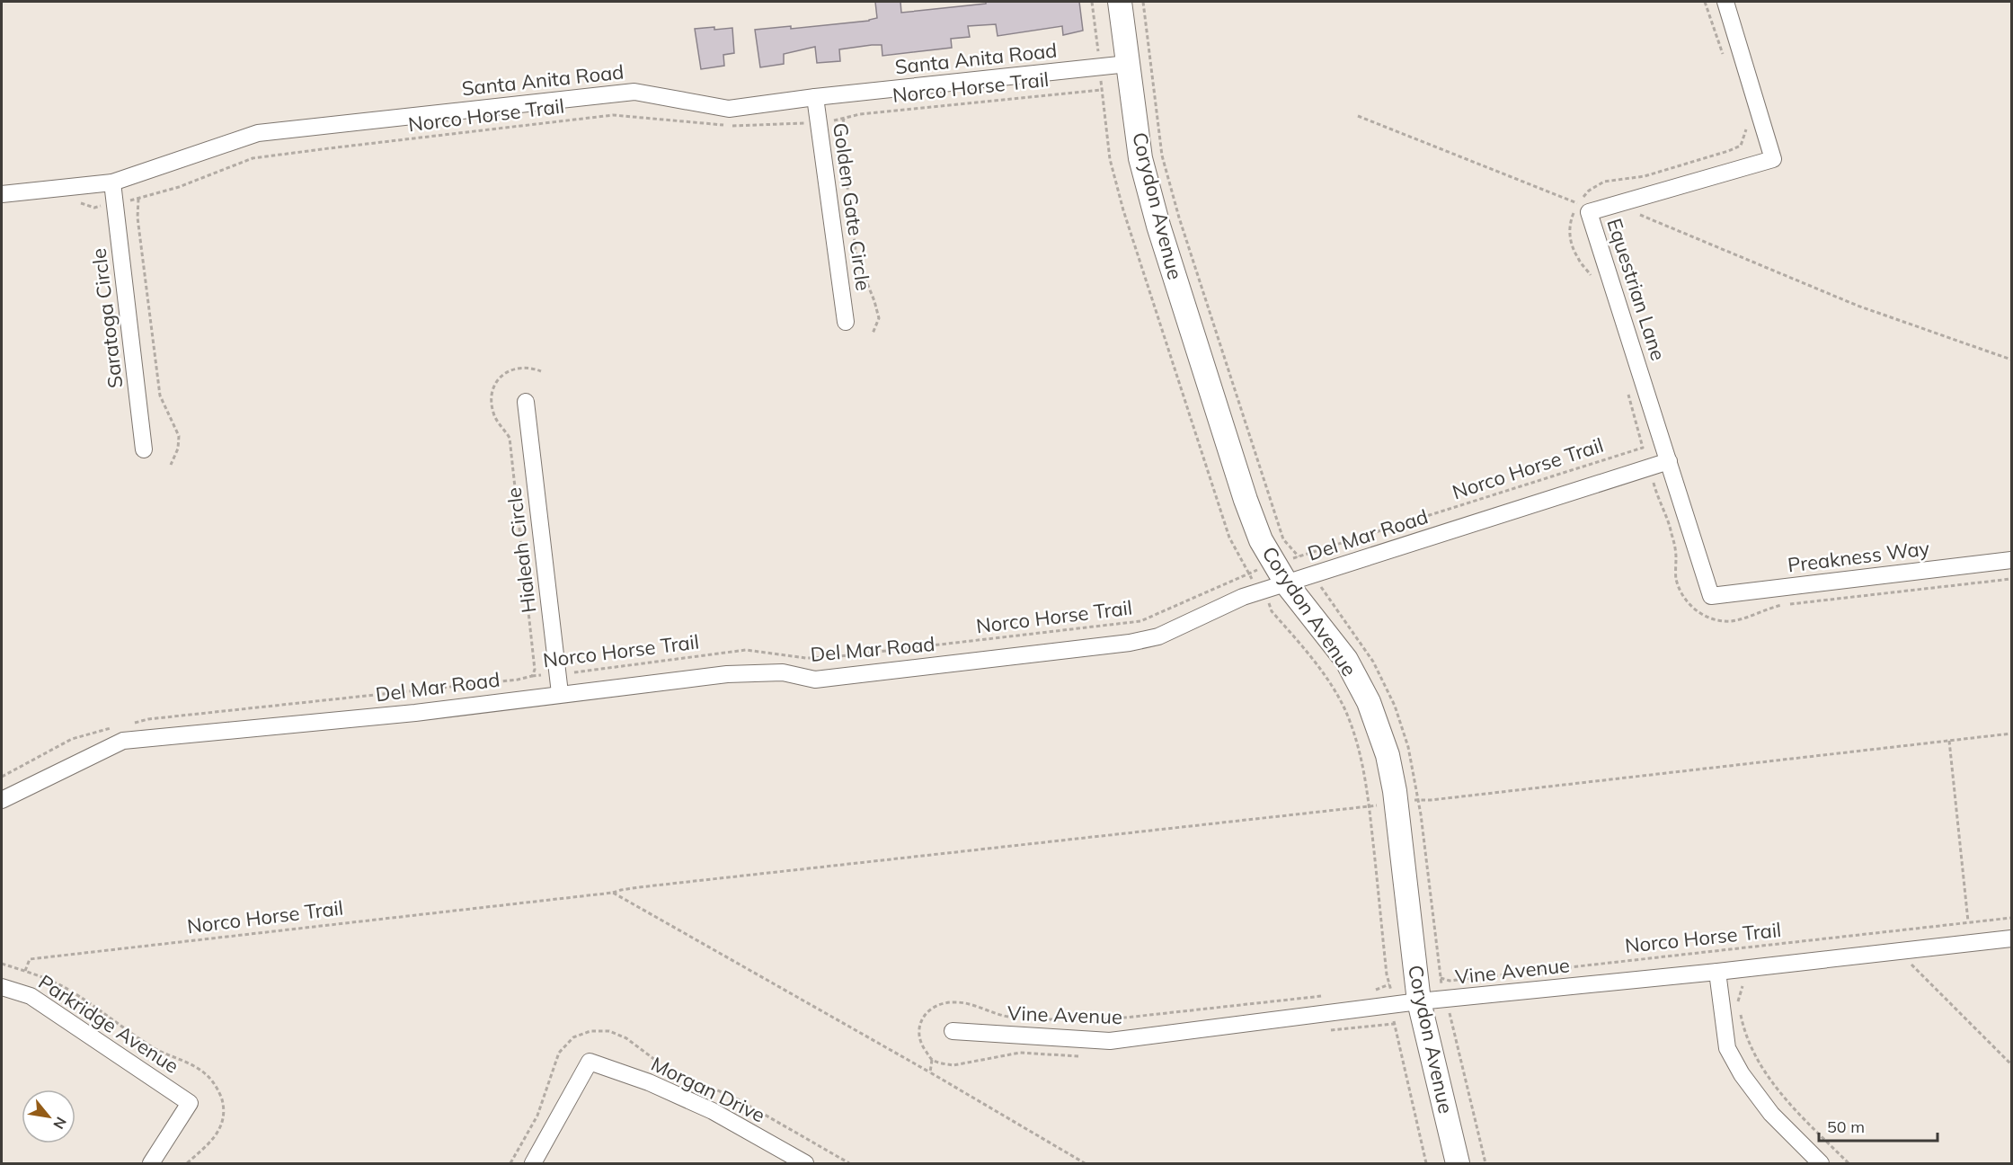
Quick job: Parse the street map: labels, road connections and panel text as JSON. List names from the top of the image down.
{
  "streets": {
    "main road": ["Corydon Avenue"],
    "street": [
      "Santa Anita Road",
      "Golden Gate Circle",
      "Equestrian Lane",
      "Saratoga Circle",
      "Del Mar Road",
      "Hialeah Circle",
      "Preakness Way",
      "Vine Avenue",
      "Parkridge Avenue",
      "Morgan Drive"
    ],
    "path": ["Norco Horse Trail"]
  },
  "crossings": [
    ["Santa Anita Road", "Corydon Avenue"],
    ["Santa Anita Road", "Golden Gate Circle"],
    ["Santa Anita Road", "Saratoga Circle"],
    ["Norco Horse Trail", "Corydon Avenue"],
    ["Norco Horse Trail", "Golden Gate Circle"],
    ["Norco Horse Trail", "Saratoga Circle"],
    ["Norco Horse Trail", "Hialeah Circle"],
    ["Corydon Avenue", "Del Mar Road"],
    ["Corydon Avenue", "Vine Avenue"],
    ["Equestrian Lane", "Del Mar Road"],
    ["Equestrian Lane", "Preakness Way"],
    ["Del Mar Road", "Hialeah Circle"]
  ],
  "scale_bar": "50 m",
  "north": "bottom right"
}
